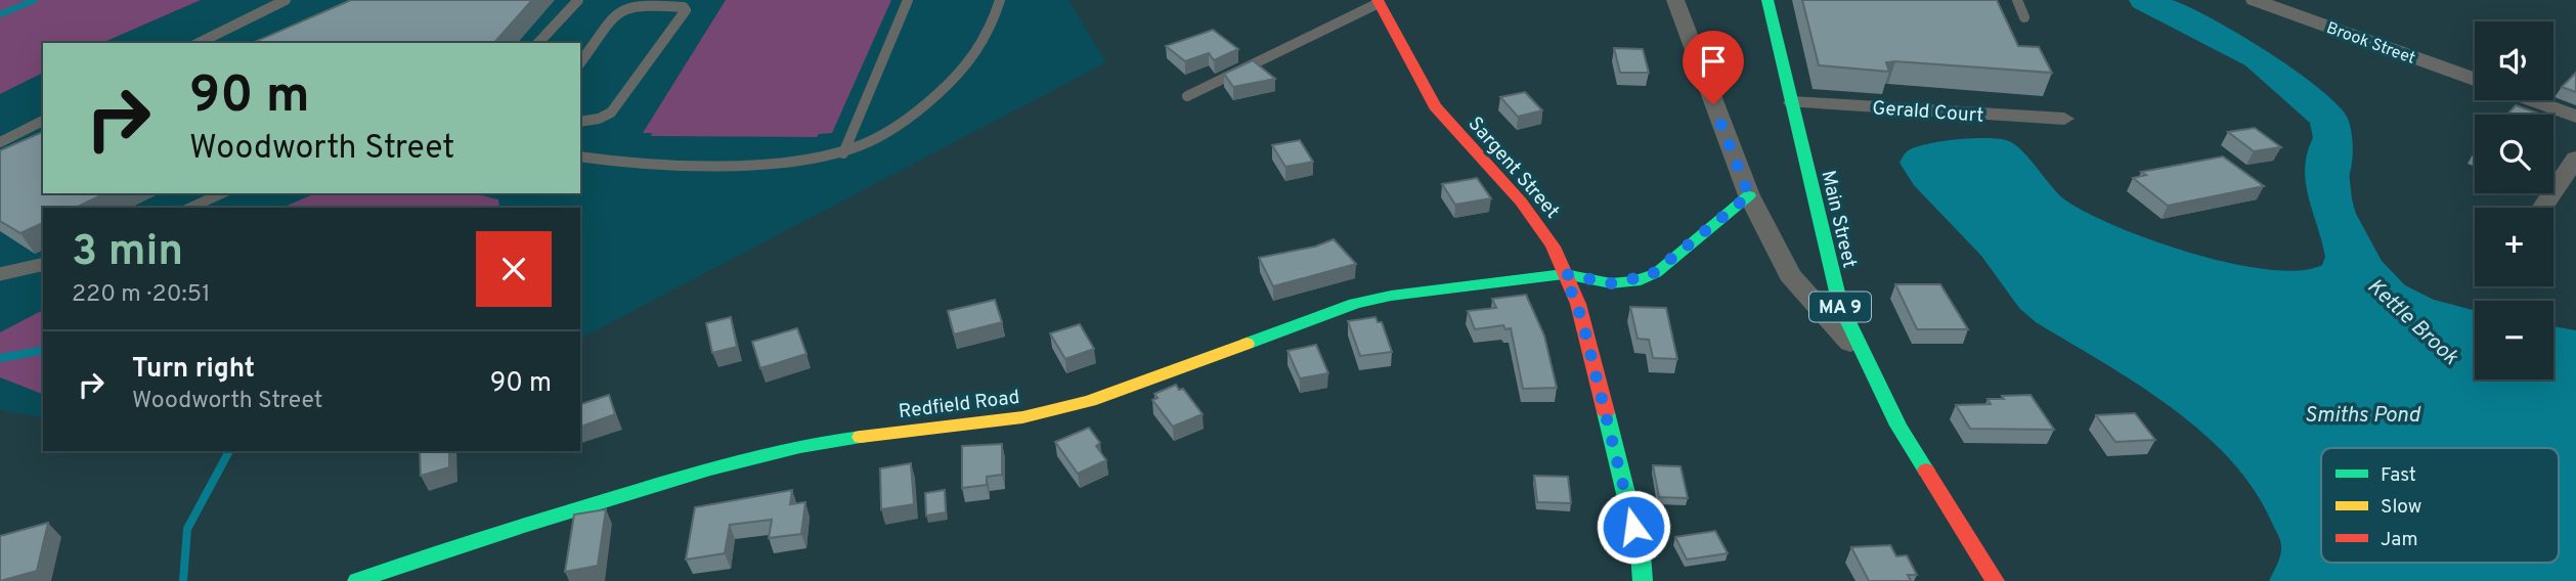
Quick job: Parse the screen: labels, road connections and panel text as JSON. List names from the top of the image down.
{
  "streets": {
    "main road": [
      "Sargent Street",
      "Main Street",
      "MA 9",
      "Redfield Road"
    ],
    "street": ["Brook Street", "Gerald Court"]
  },
  "crossings": [
    ["Gerald Court", "Main Street"],
    ["Sargent Street", "Redfield Road"]
  ],
  "water": ["Kettle Brook", "Smiths Pond"],
  "legend": ["Fast", "Slow", "Jam"],
  "page": {
    "map_buttons": ["+", "−"],
    "turn": ["90 m", "Woodworth Street"],
    "heading": ["3 min", "220 m · 20:51"],
    "list": [
      {
        "name": "Turn right",
        "note": "Woodworth Street",
        "value": "90 m"
      }
    ]
  }
}
